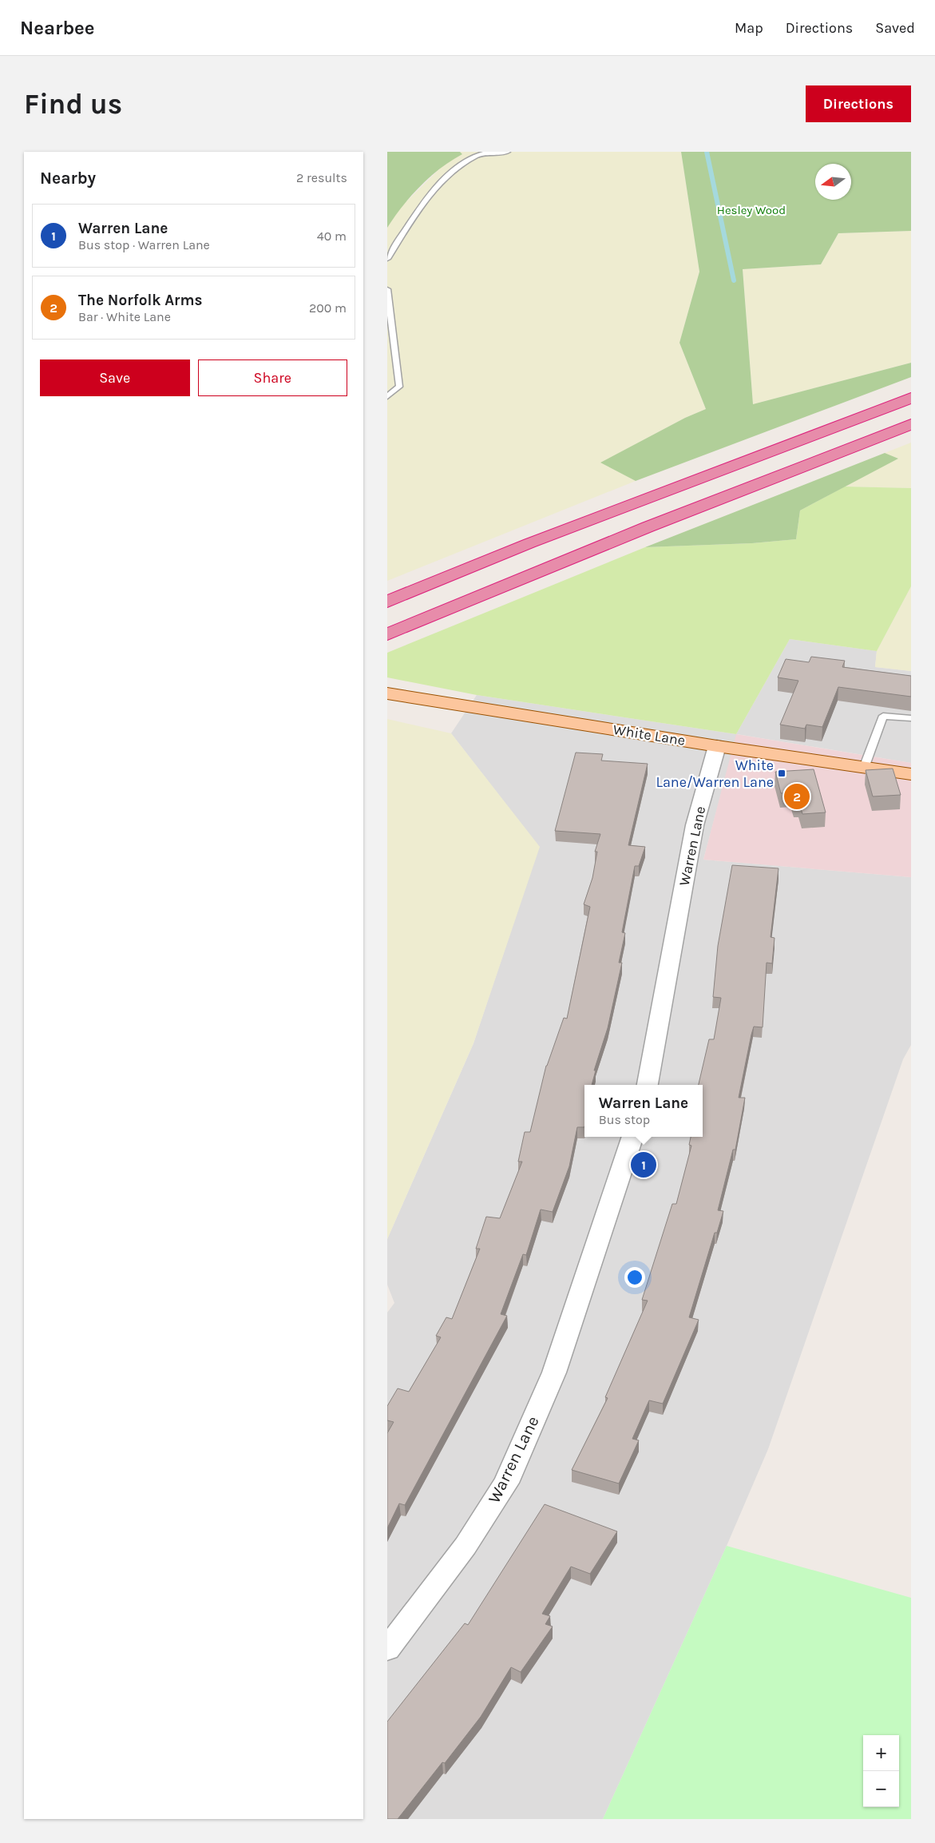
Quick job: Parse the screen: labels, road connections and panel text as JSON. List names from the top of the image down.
{
  "streets": {
    "main road": ["White Lane"],
    "street": ["Warren Lane"]
  },
  "crossings": [
    ["White Lane", "Warren Lane"]
  ],
  "parks": ["Hesley Wood"],
  "places": {
    "transit": ["White Lane/Warren Lane"]
  },
  "north": "left",
  "page": {
    "header": "Nearbee",
    "nav": ["Map", "Directions", "Saved"],
    "buttons": [
      "Directions",
      ["Save", "Share"]
    ],
    "title": "Find us",
    "heading": ["Nearby", "2 results"],
    "list": [
      {
        "mark": "1",
        "name": "Warren Lane",
        "note": "Bus stop · Warren Lane",
        "value": "40 m"
      },
      {
        "mark": "2",
        "name": "The Norfolk Arms",
        "note": "Bar · White Lane",
        "value": "200 m"
      }
    ],
    "pins": ["2", "1"],
    "popup": ["Warren Lane", "Bus stop"],
    "map_buttons": ["+", "−"]
  }
}
